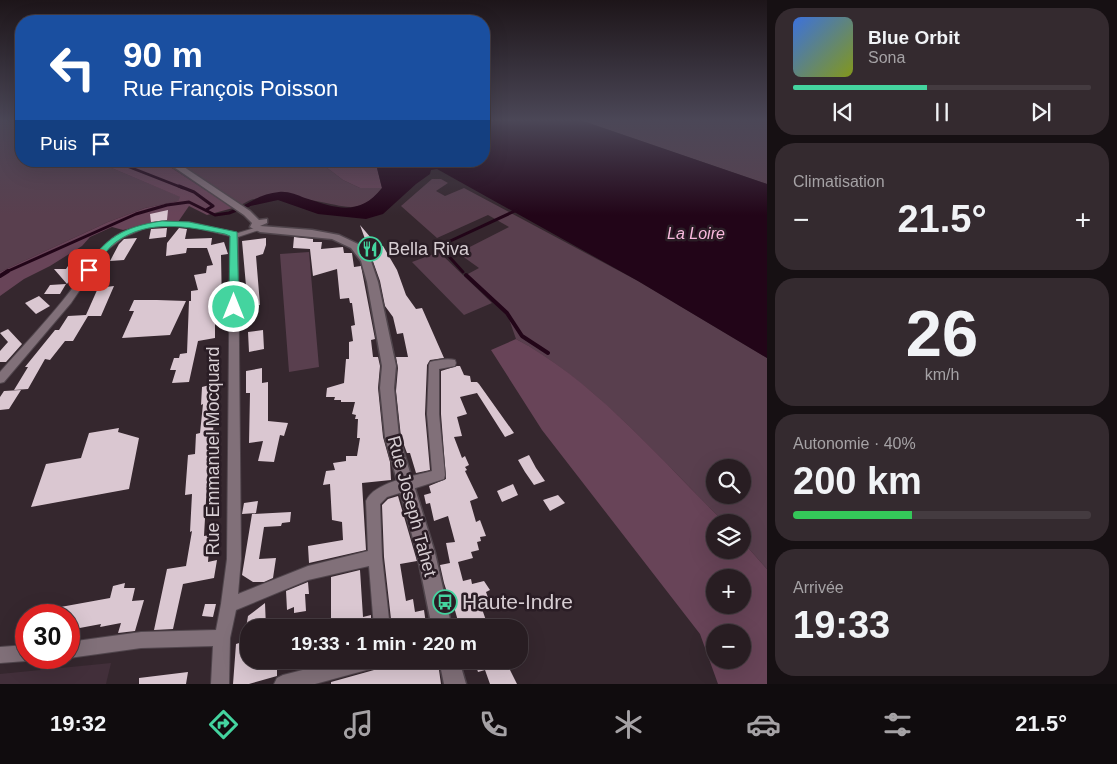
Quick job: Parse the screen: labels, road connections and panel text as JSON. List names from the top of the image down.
{
  "streets": {
    "street": ["Rue Emmanuel Mocquard", "Rue Joseph Tahet"]
  },
  "water": ["La Loire"],
  "places": {
    "restaurant": ["Bella Riva"],
    "bus stop": ["Haute-Indre"]
  },
  "page": {
    "turn": ["90 m", "Rue François Poisson"],
    "song": ["Blue Orbit", "Sona"],
    "then": "Puis",
    "tile": [
      "Climatisation",
      ["26", "km/h"],
      ["Autonomie · 40%", "200 km"],
      ["Arrivée", "19:33"]
    ],
    "heat": ["−", "21.5°", "+"],
    "map_buttons": ["+", "−"],
    "limit": "30",
    "trip": "19:33 · 1 min · 220 m",
    "tabs": ["19:32", "21.5°"]
  }
}
